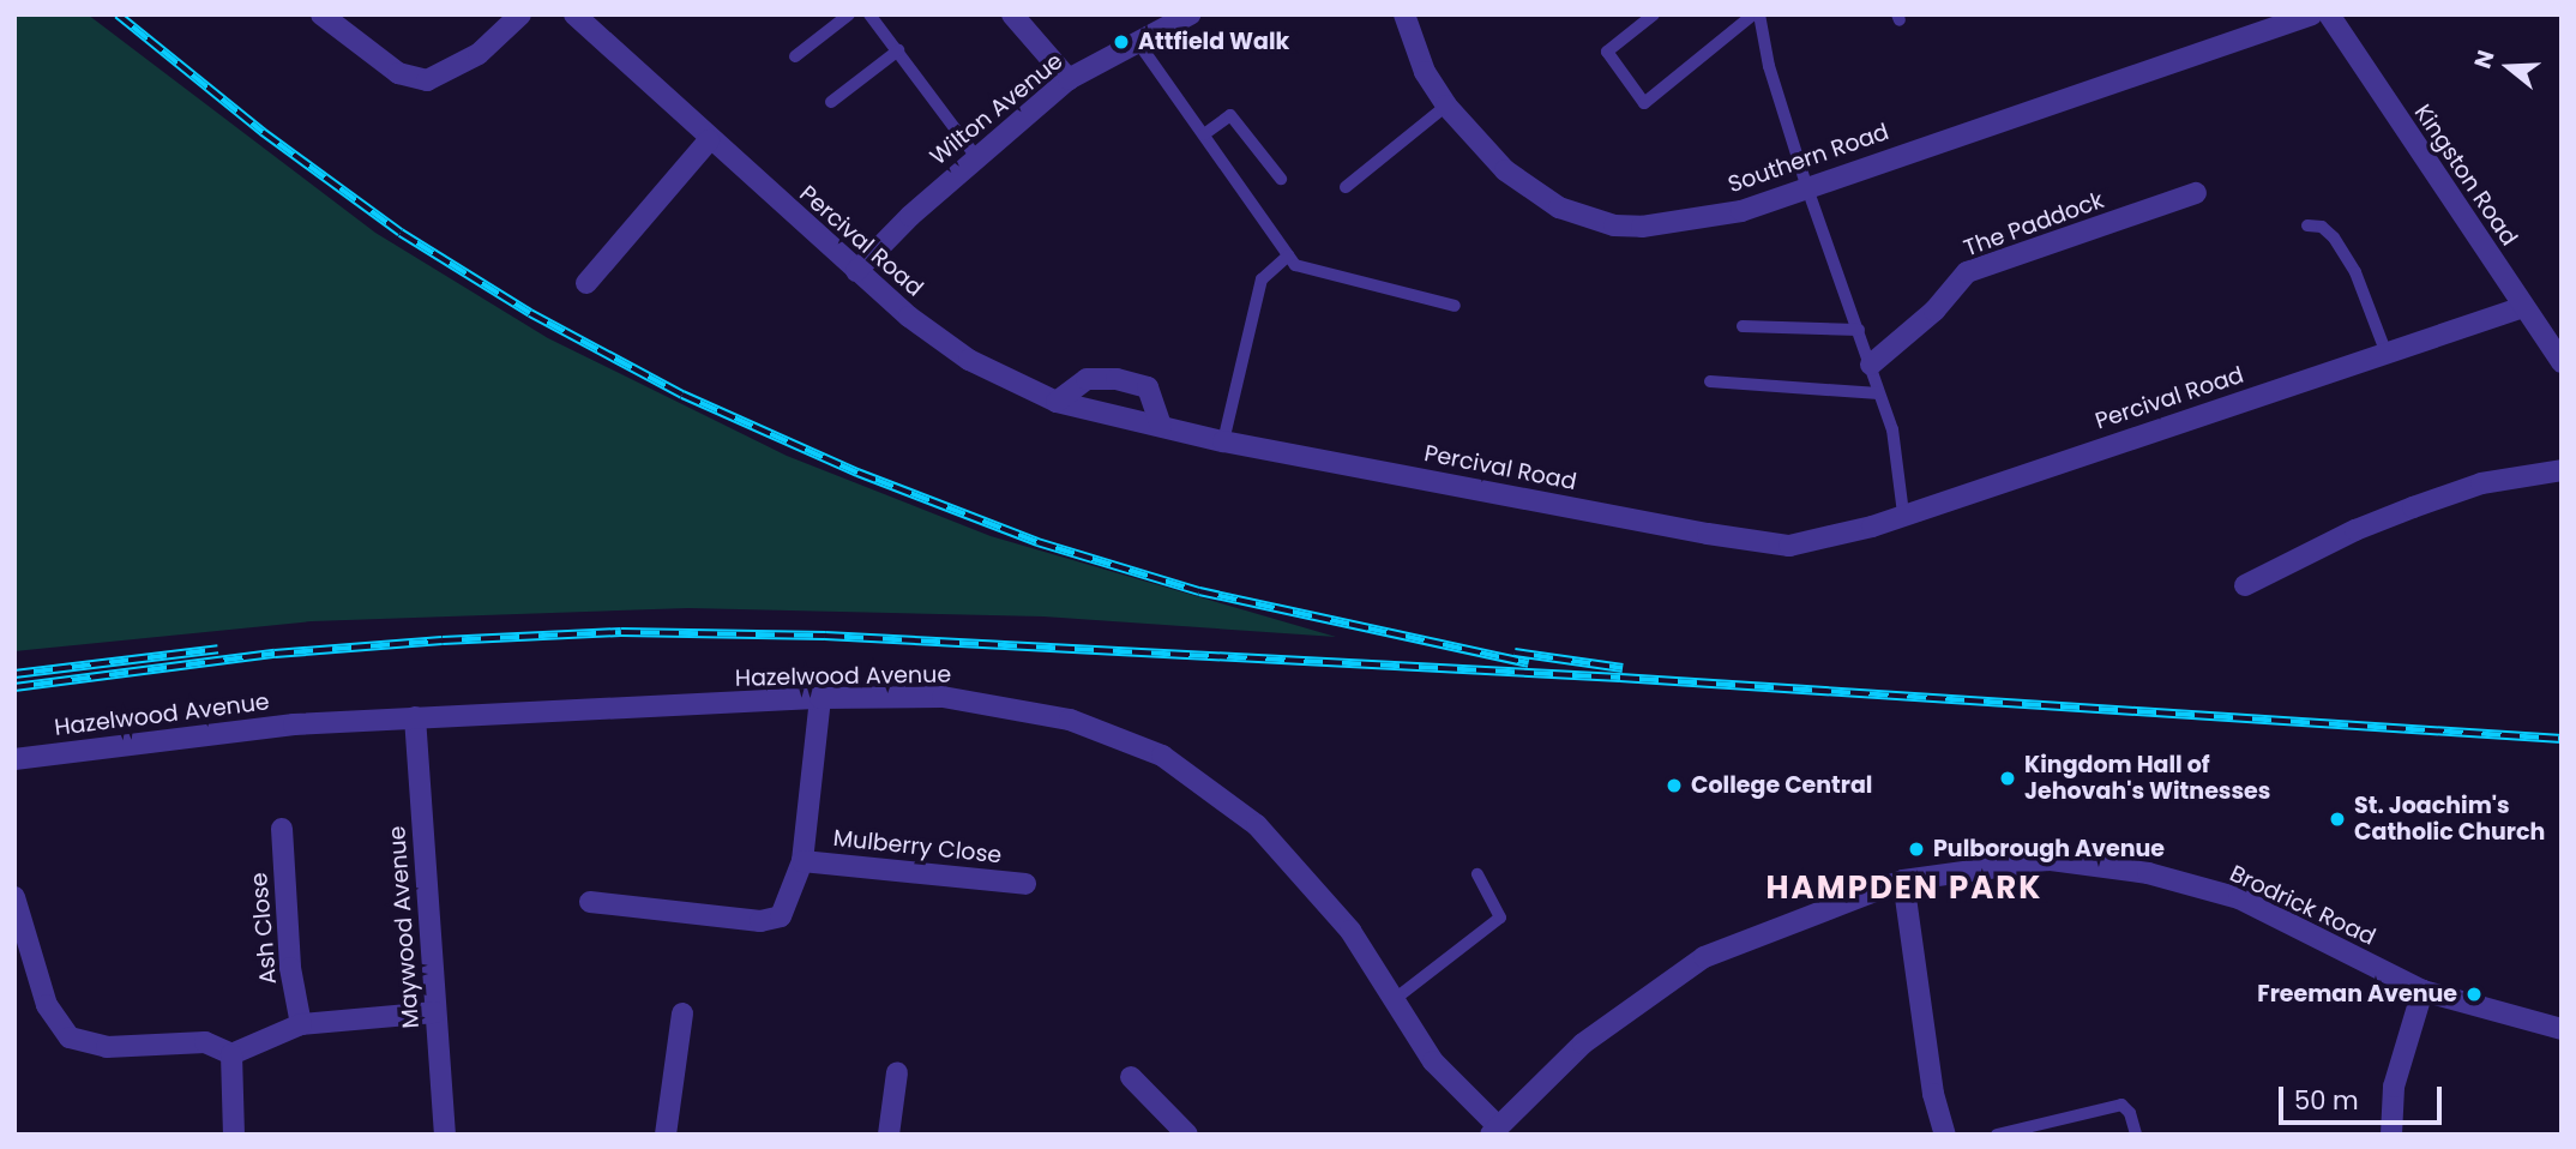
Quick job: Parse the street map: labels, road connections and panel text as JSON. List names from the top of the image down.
{
  "streets": {
    "street": [
      "Wilton Avenue",
      "Southern Road",
      "Kingston Road",
      "The Paddock",
      "Percival Road",
      "Hazelwood Avenue",
      "Mulberry Close",
      "Brodrick Road",
      "Maywood Avenue",
      "Ash Close"
    ]
  },
  "crossings": [
    ["Wilton Avenue", "Percival Road"],
    ["Kingston Road", "Percival Road"],
    ["Hazelwood Avenue", "Mulberry Close"],
    ["Hazelwood Avenue", "Brodrick Road"],
    ["Hazelwood Avenue", "Maywood Avenue"]
  ],
  "districts": ["HAMPDEN PARK"],
  "places": [
    "Attfield Walk",
    "Kingdom Hall of Jehovah's Witnesses",
    "College Central",
    "St. Joachim's Catholic Church",
    "Pulborough Avenue",
    "Freeman Avenue"
  ],
  "scale_bar": "50 m",
  "north": "left"
}
